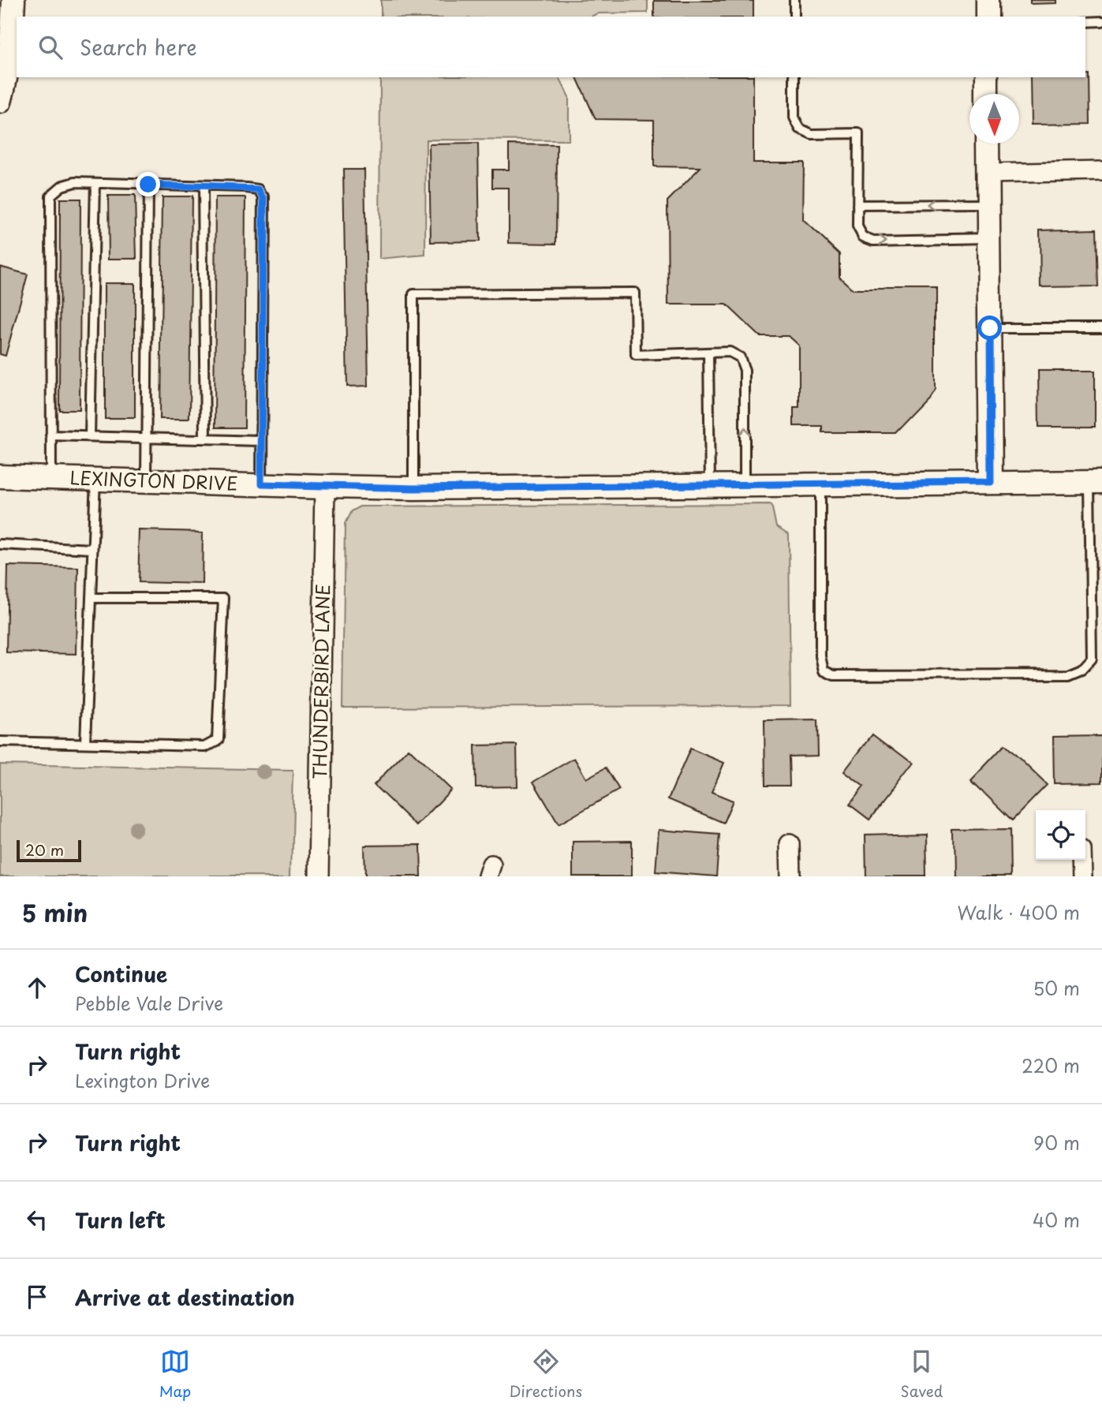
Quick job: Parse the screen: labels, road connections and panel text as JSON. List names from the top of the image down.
{
  "streets": {
    "street": ["LEXINGTON DRIVE", "THUNDERBIRD LANE"]
  },
  "crossings": [
    ["LEXINGTON DRIVE", "THUNDERBIRD LANE"]
  ],
  "scale_bar": "20 m",
  "north": "bottom",
  "page": {
    "search": "Search here",
    "scale": "20 m",
    "heading": ["5 min", "Walk · 400 m"],
    "list": [
      ["Continue", "Pebble Vale Drive", "50 m"],
      ["Turn right", "Lexington Drive", "220 m"],
      ["Turn right", "90 m"],
      ["Turn left", "40 m"],
      "Arrive at destination"
    ],
    "nav": ["Map", "Directions", "Saved"]
  }
}
